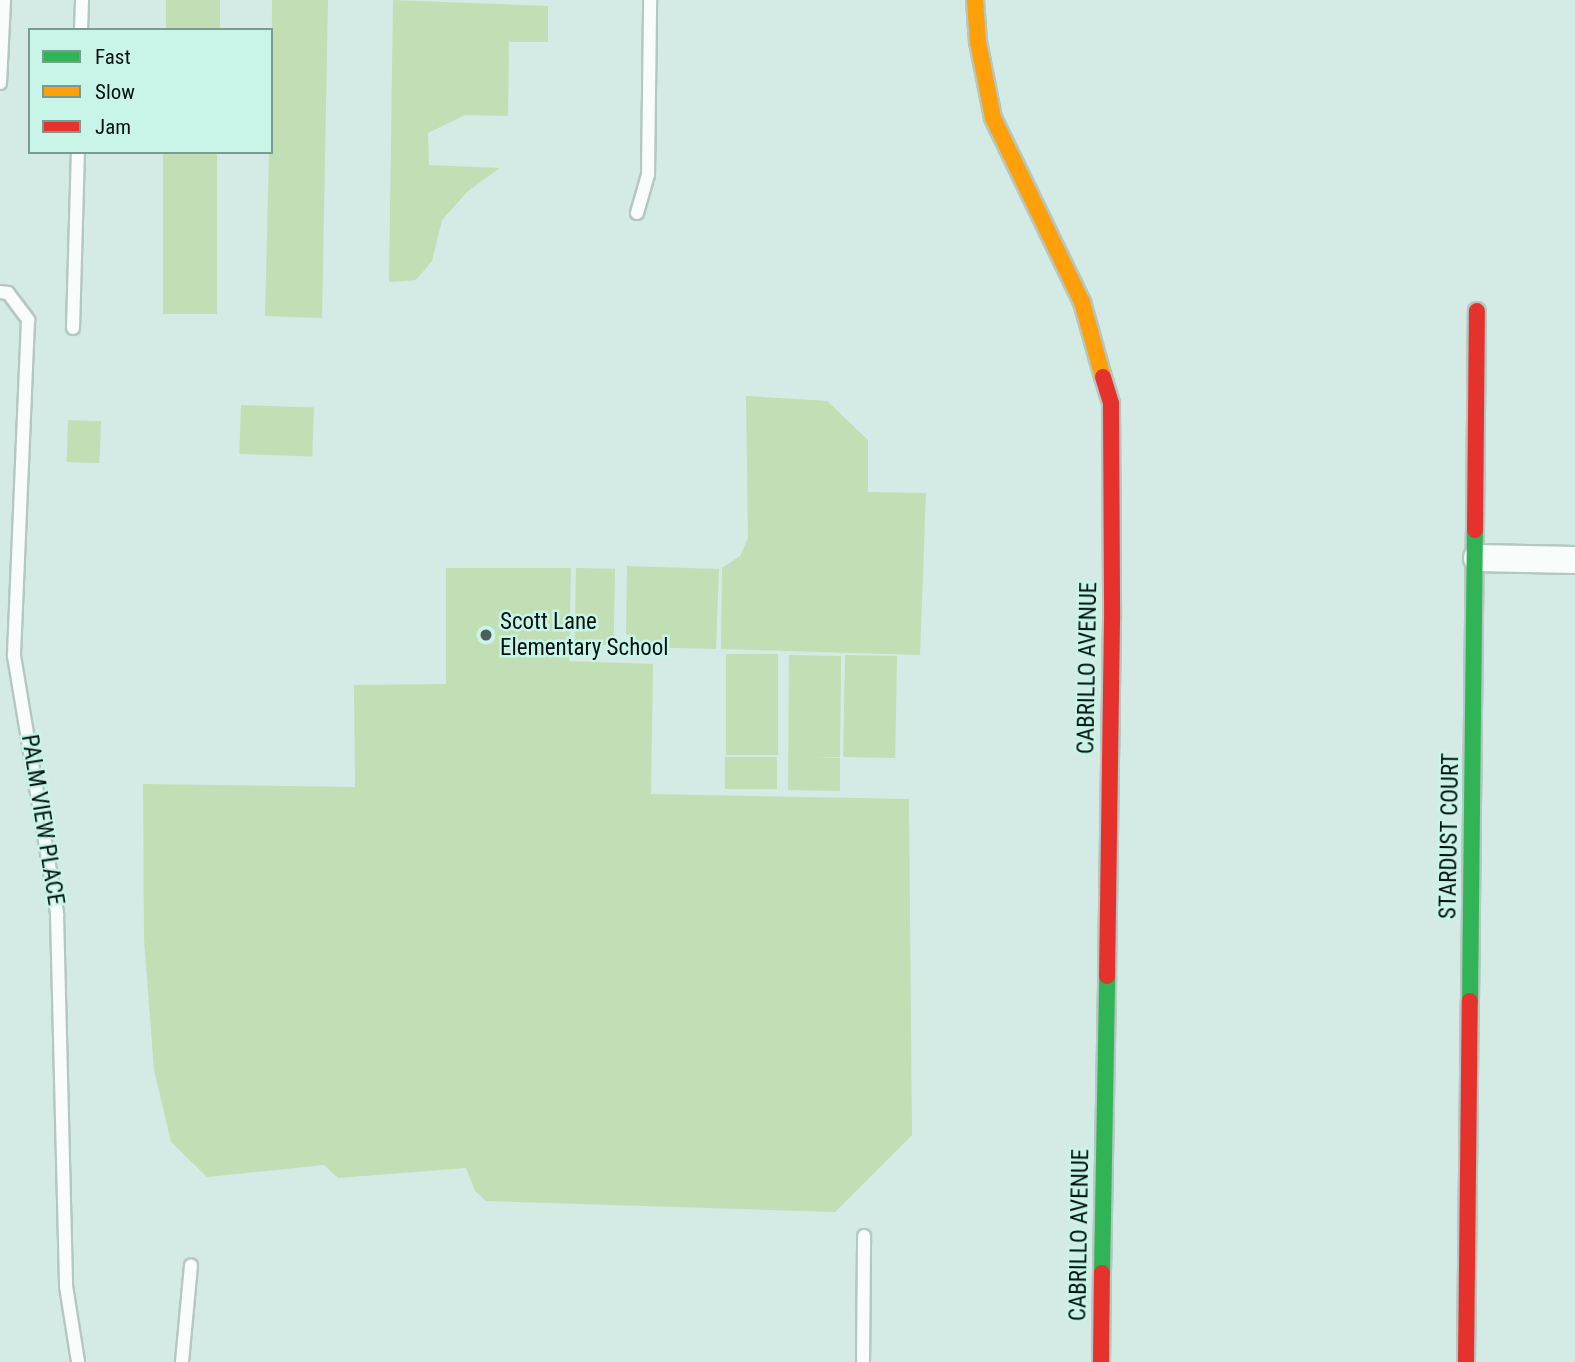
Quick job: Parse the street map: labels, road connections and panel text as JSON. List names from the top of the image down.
{
  "streets": {
    "street": ["CABRILLO AVENUE", "STARDUST COURT"],
    "lane": ["PALM VIEW PLACE"]
  },
  "places": ["Scott Lane Elementary School"],
  "legend": ["Fast", "Slow", "Jam"]
}
